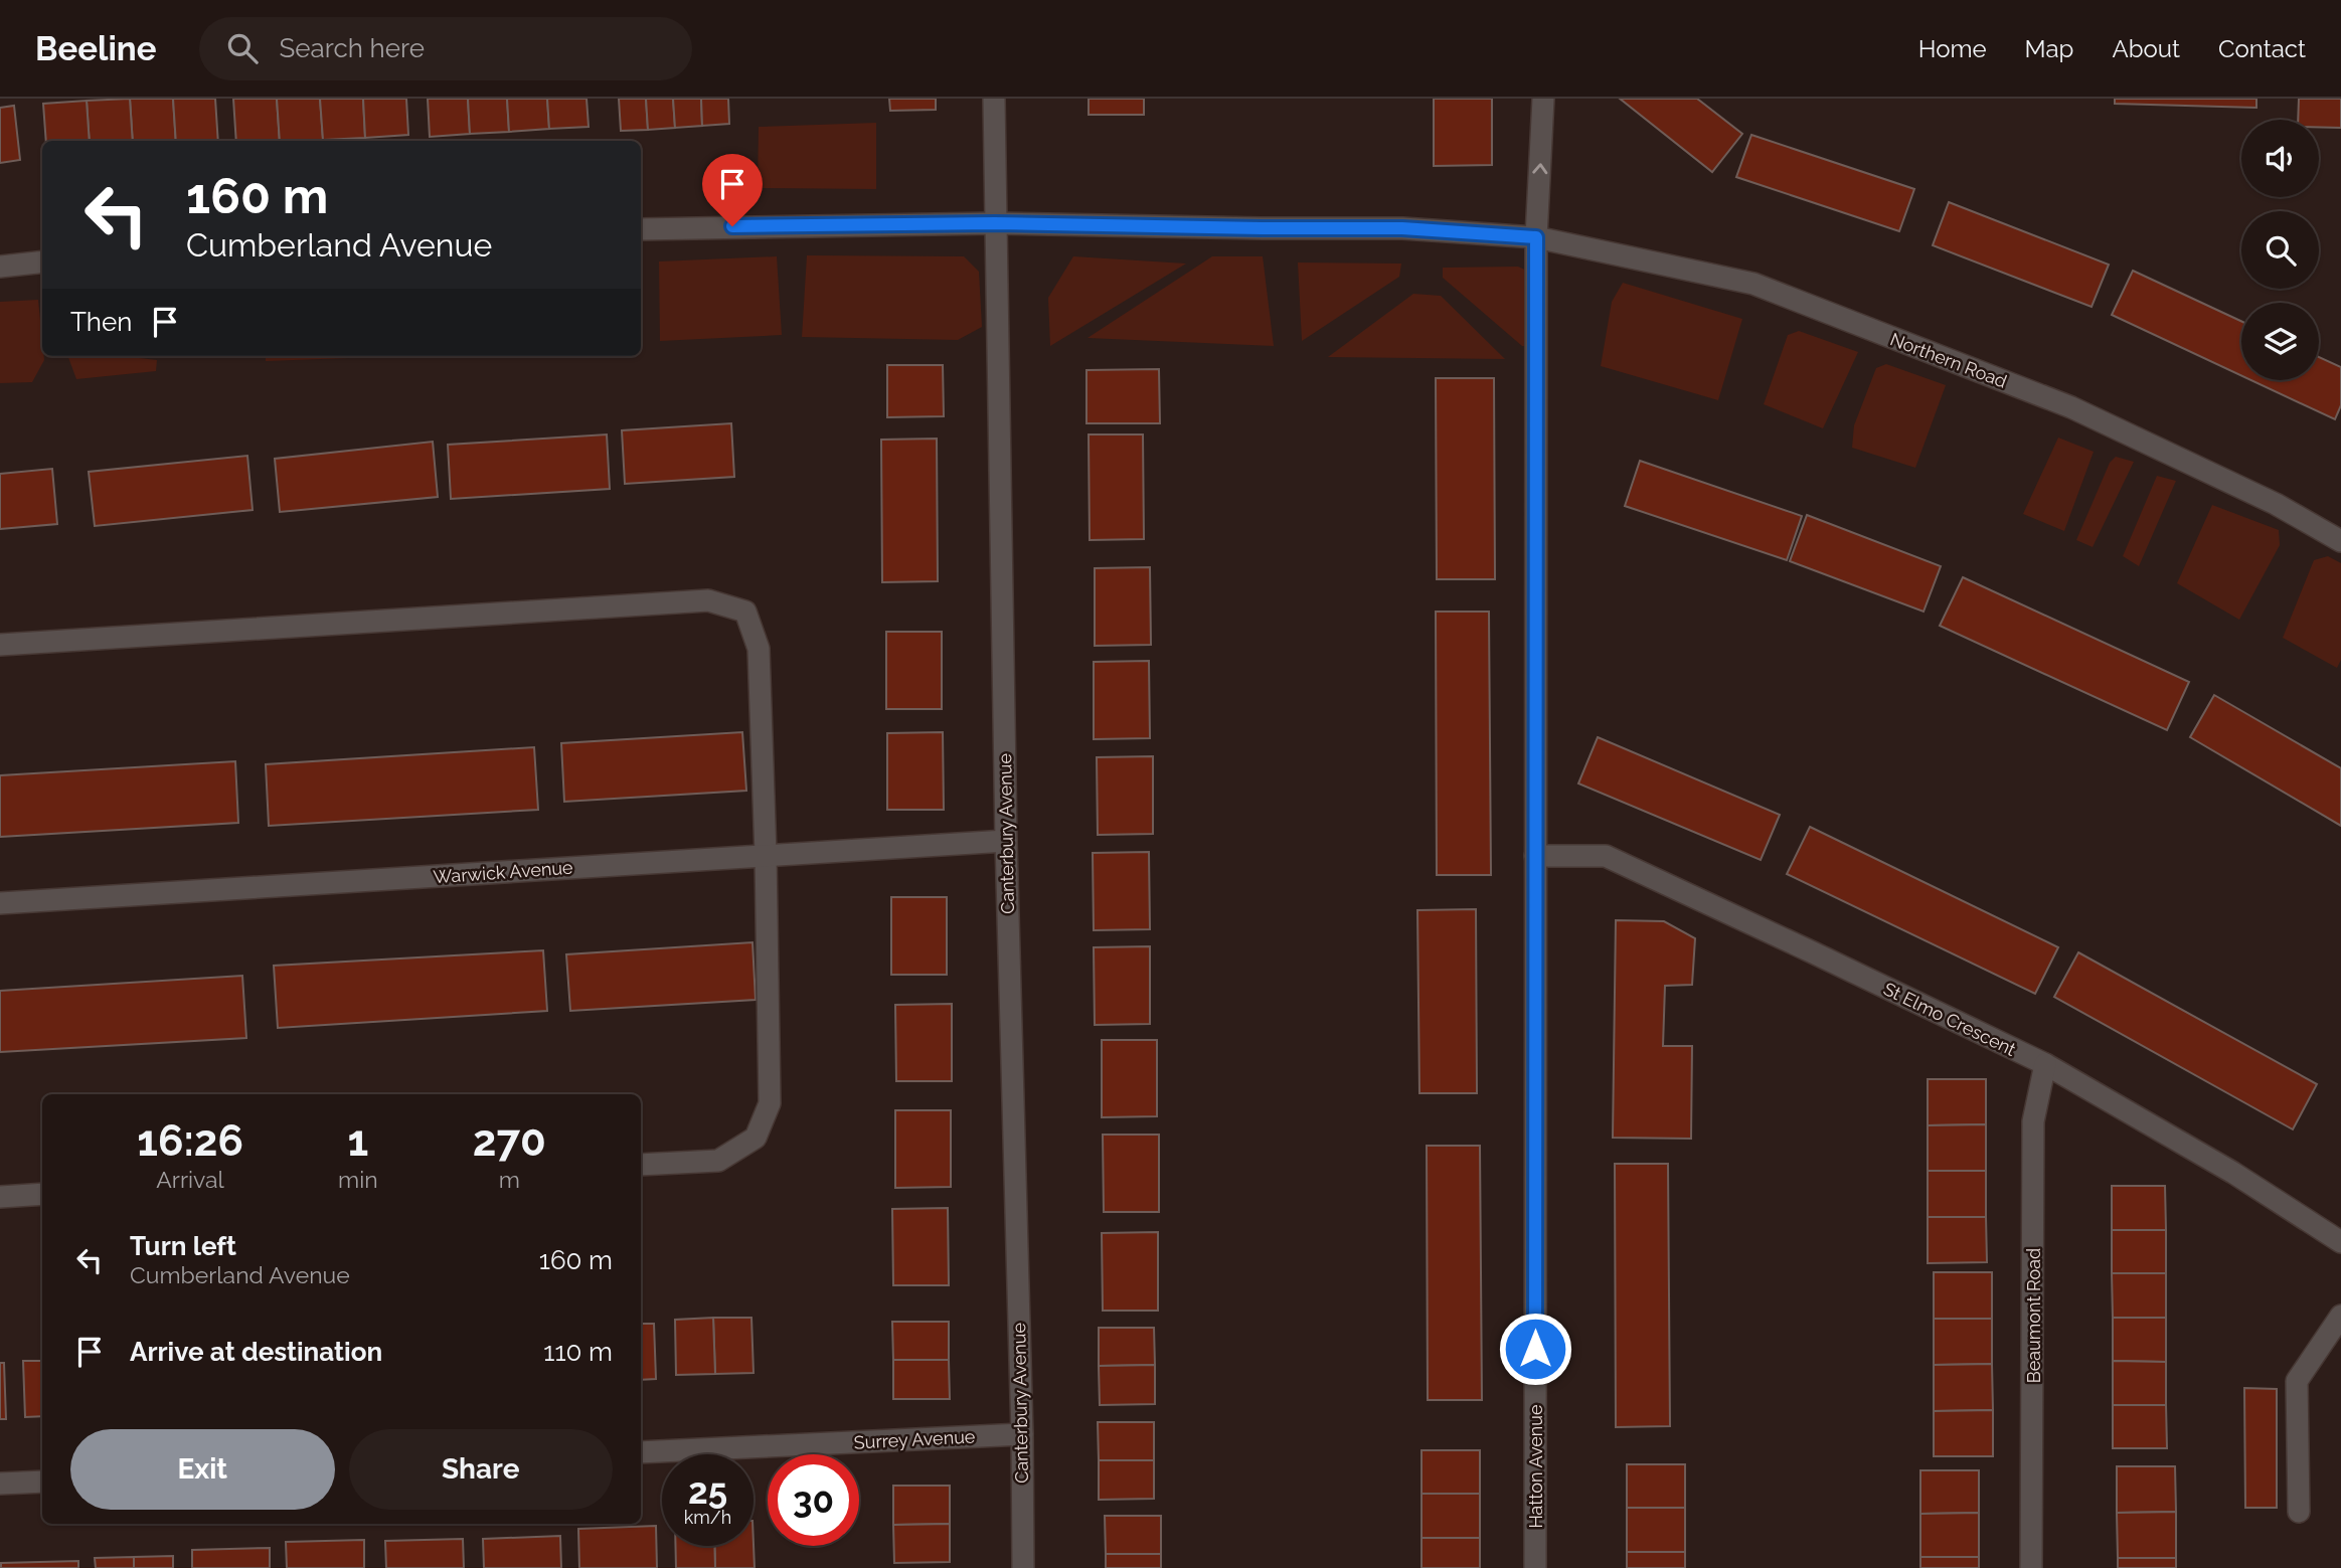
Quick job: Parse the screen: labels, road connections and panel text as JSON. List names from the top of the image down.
{
  "streets": {
    "street": [
      "Northern Road",
      "Canterbury Avenue",
      "Warwick Avenue",
      "St Elmo Crescent",
      "Beaumont Road",
      "Surrey Avenue",
      "Hatton Avenue"
    ]
  },
  "crossings": [
    ["Northern Road", "Canterbury Avenue"],
    ["Northern Road", "Hatton Avenue"],
    ["Canterbury Avenue", "Warwick Avenue"],
    ["Canterbury Avenue", "Surrey Avenue"],
    ["St Elmo Crescent", "Beaumont Road"],
    ["St Elmo Crescent", "Hatton Avenue"]
  ],
  "page": {
    "header": "Beeline",
    "search": "Search here",
    "nav": [
      "Home",
      "Map",
      "About",
      "Contact"
    ],
    "turn": ["160 m", "Cumberland Avenue"],
    "then": "Then",
    "eta": [
      "16:26",
      "Arrival",
      "1",
      "min",
      "270",
      "m"
    ],
    "list": [
      {
        "name": "Turn left",
        "note": "Cumberland Avenue",
        "value": "160 m"
      },
      {
        "name": "Arrive at destination",
        "value": "110 m"
      }
    ],
    "buttons": ["Exit", "Share"],
    "speed": "25 km/h",
    "limit": "30"
  }
}
